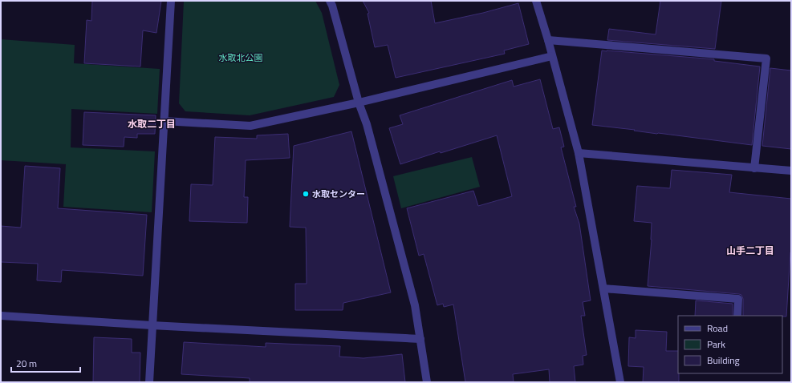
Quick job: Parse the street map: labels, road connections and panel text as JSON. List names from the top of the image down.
{
  "districts": ["水取二丁目", "山手二丁目"],
  "parks": ["水取北公園"],
  "places": ["水取センター"],
  "legend": ["Road", "Park", "Building"],
  "scale_bar": "20 m"
}
